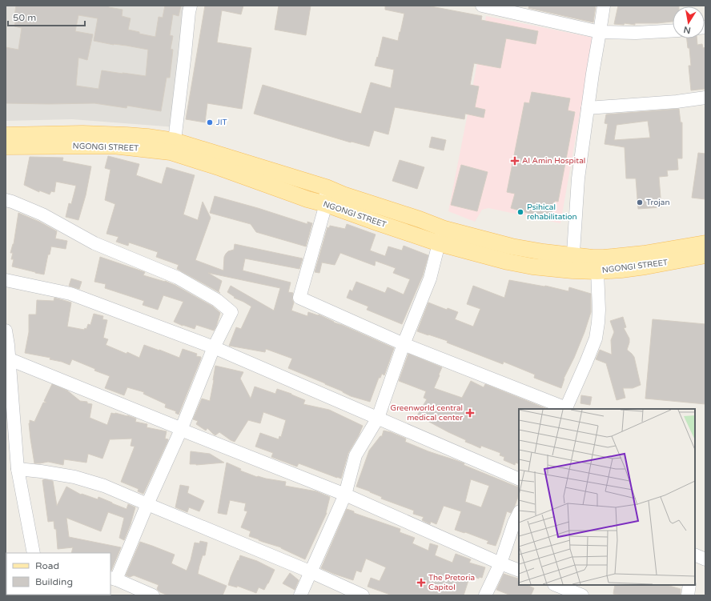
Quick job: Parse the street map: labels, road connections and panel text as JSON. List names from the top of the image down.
{
  "streets": {
    "main road": ["NGONGI STREET"]
  },
  "places": {
    "other": ["JIT", "Trojan", "Psihical rehabilitation"],
    "health": ["Al Amin Hospital", "Greenworld central medical center", "The Pretoria Capitol"]
  },
  "legend": ["Road", "Building"],
  "scale_bar": "50 m",
  "north": "bottom"
}
